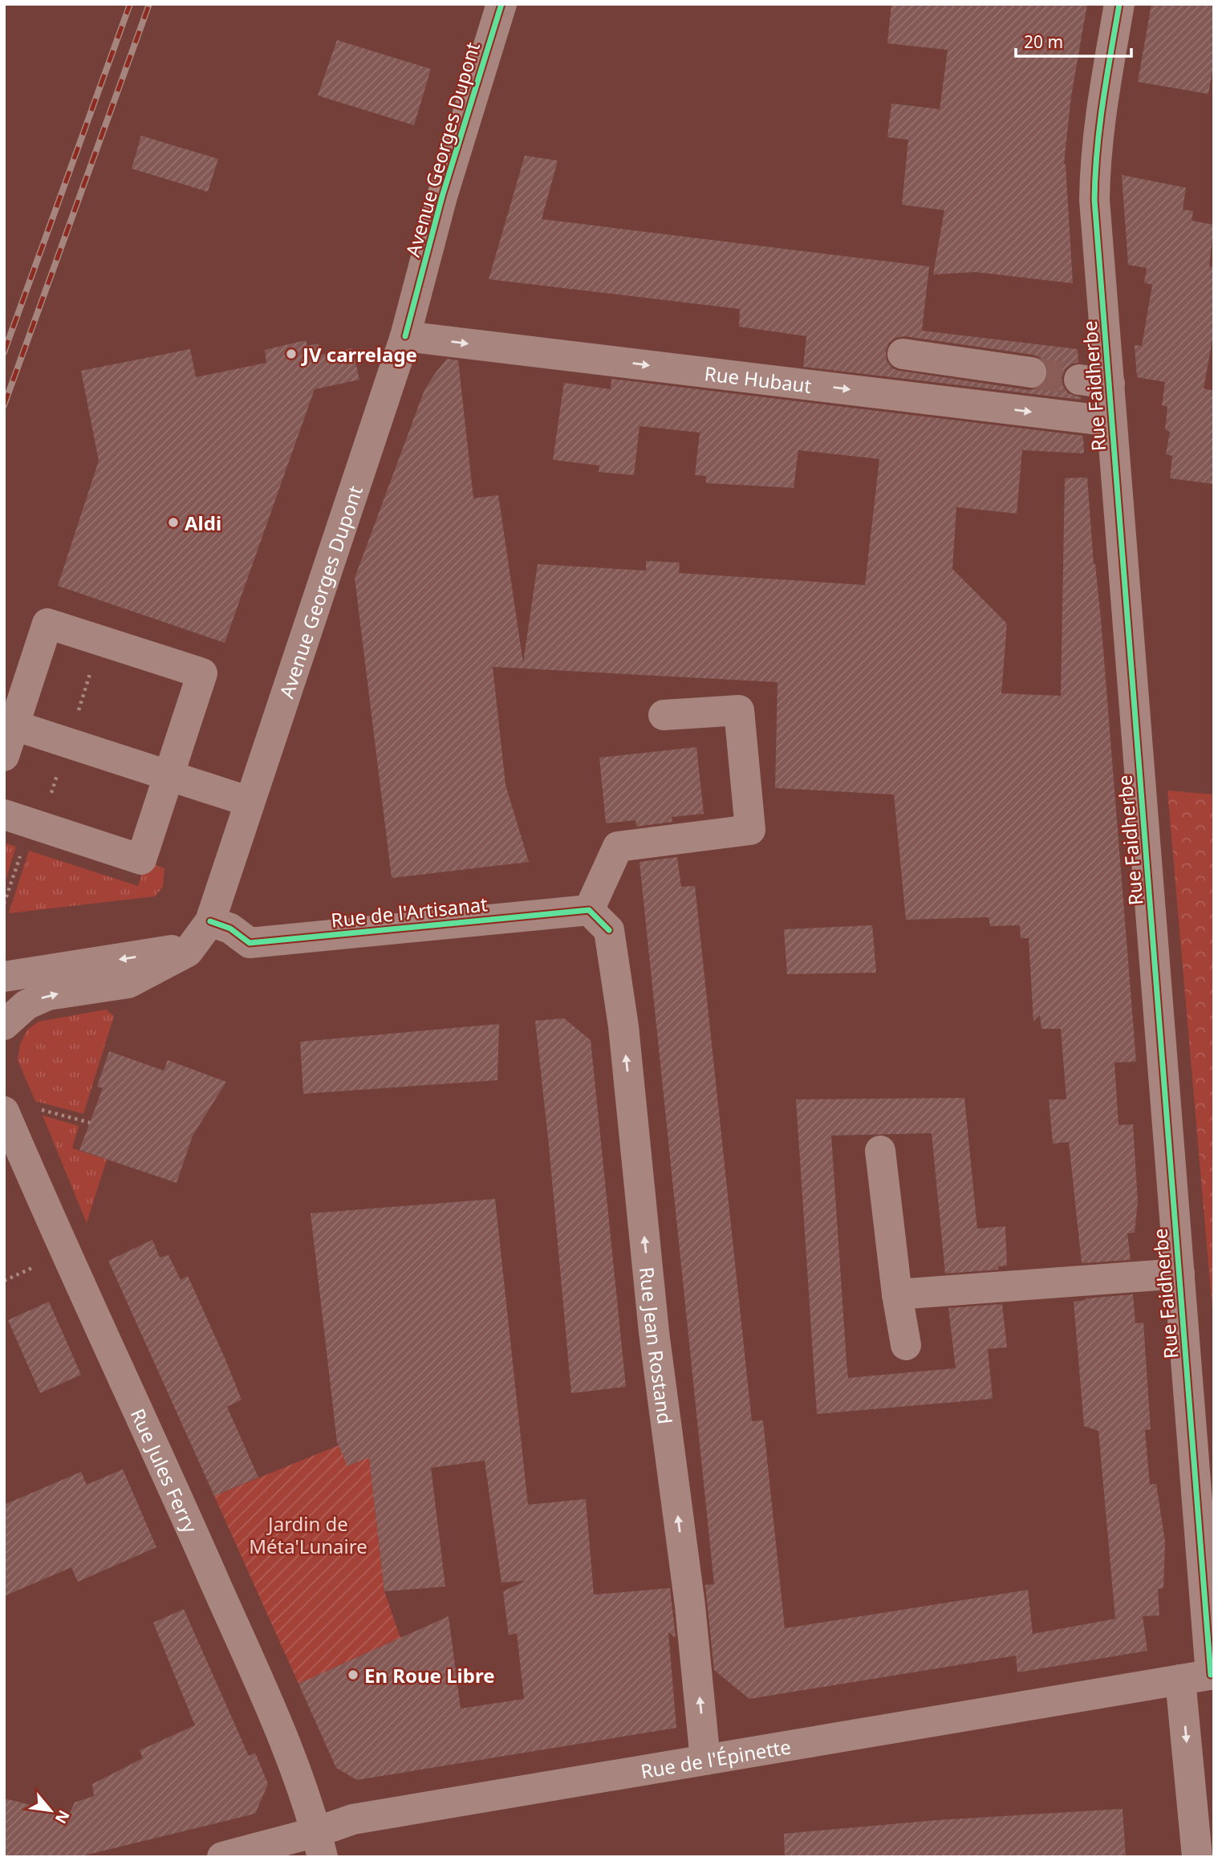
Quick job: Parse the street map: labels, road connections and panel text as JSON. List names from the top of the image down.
{
  "streets": {
    "street": [
      "Avenue Georges Dupont",
      "Rue Hubaut",
      "Rue Faidherbe",
      "Rue de l'Artisanat",
      "Rue Jean Rostand",
      "Rue Jules Ferry",
      "Rue de l'Épinette"
    ]
  },
  "crossings": [
    ["Avenue Georges Dupont", "Rue Hubaut"],
    ["Avenue Georges Dupont", "Rue de l'Artisanat"],
    ["Rue Hubaut", "Rue Faidherbe"],
    ["Rue Faidherbe", "Rue de l'Épinette"],
    ["Rue de l'Artisanat", "Rue Jean Rostand"],
    ["Rue Jean Rostand", "Rue de l'Épinette"],
    ["Rue Jules Ferry", "Rue de l'Épinette"]
  ],
  "one_way": ["Rue Hubaut", "Rue Jean Rostand"],
  "parks": ["Jardin de Méta'Lunaire"],
  "places": ["JV carrelage", "Aldi", "En Roue Libre"],
  "scale_bar": "20 m",
  "north": "bottom right"
}
